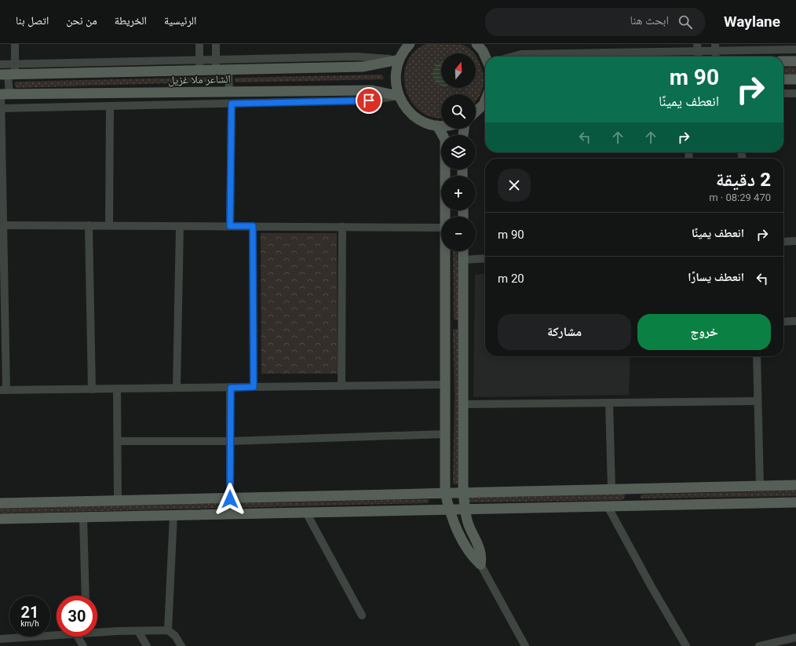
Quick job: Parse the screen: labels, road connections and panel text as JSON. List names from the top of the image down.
{
  "streets": {
    "main road": ["الشاعر ملا غزيل"]
  },
  "north": "top",
  "page": {
    "header": "Waylane",
    "search": "ابحث هنا",
    "nav": [
      "الرئيسية",
      "الخريطة",
      "من نحن",
      "اتصل بنا"
    ],
    "map_buttons": ["+", "−"],
    "turn": ["90 m", "انعطف يمينًا"],
    "heading": ["2 دقيقة", "470 m · 08:29"],
    "list": [
      {
        "name": "انعطف يمينًا",
        "value": "90 m"
      },
      {
        "name": "انعطف يسارًا",
        "value": "20 m"
      }
    ],
    "buttons": ["خروج", "مشاركة"],
    "speed": "21 km/h",
    "limit": "30"
  }
}
